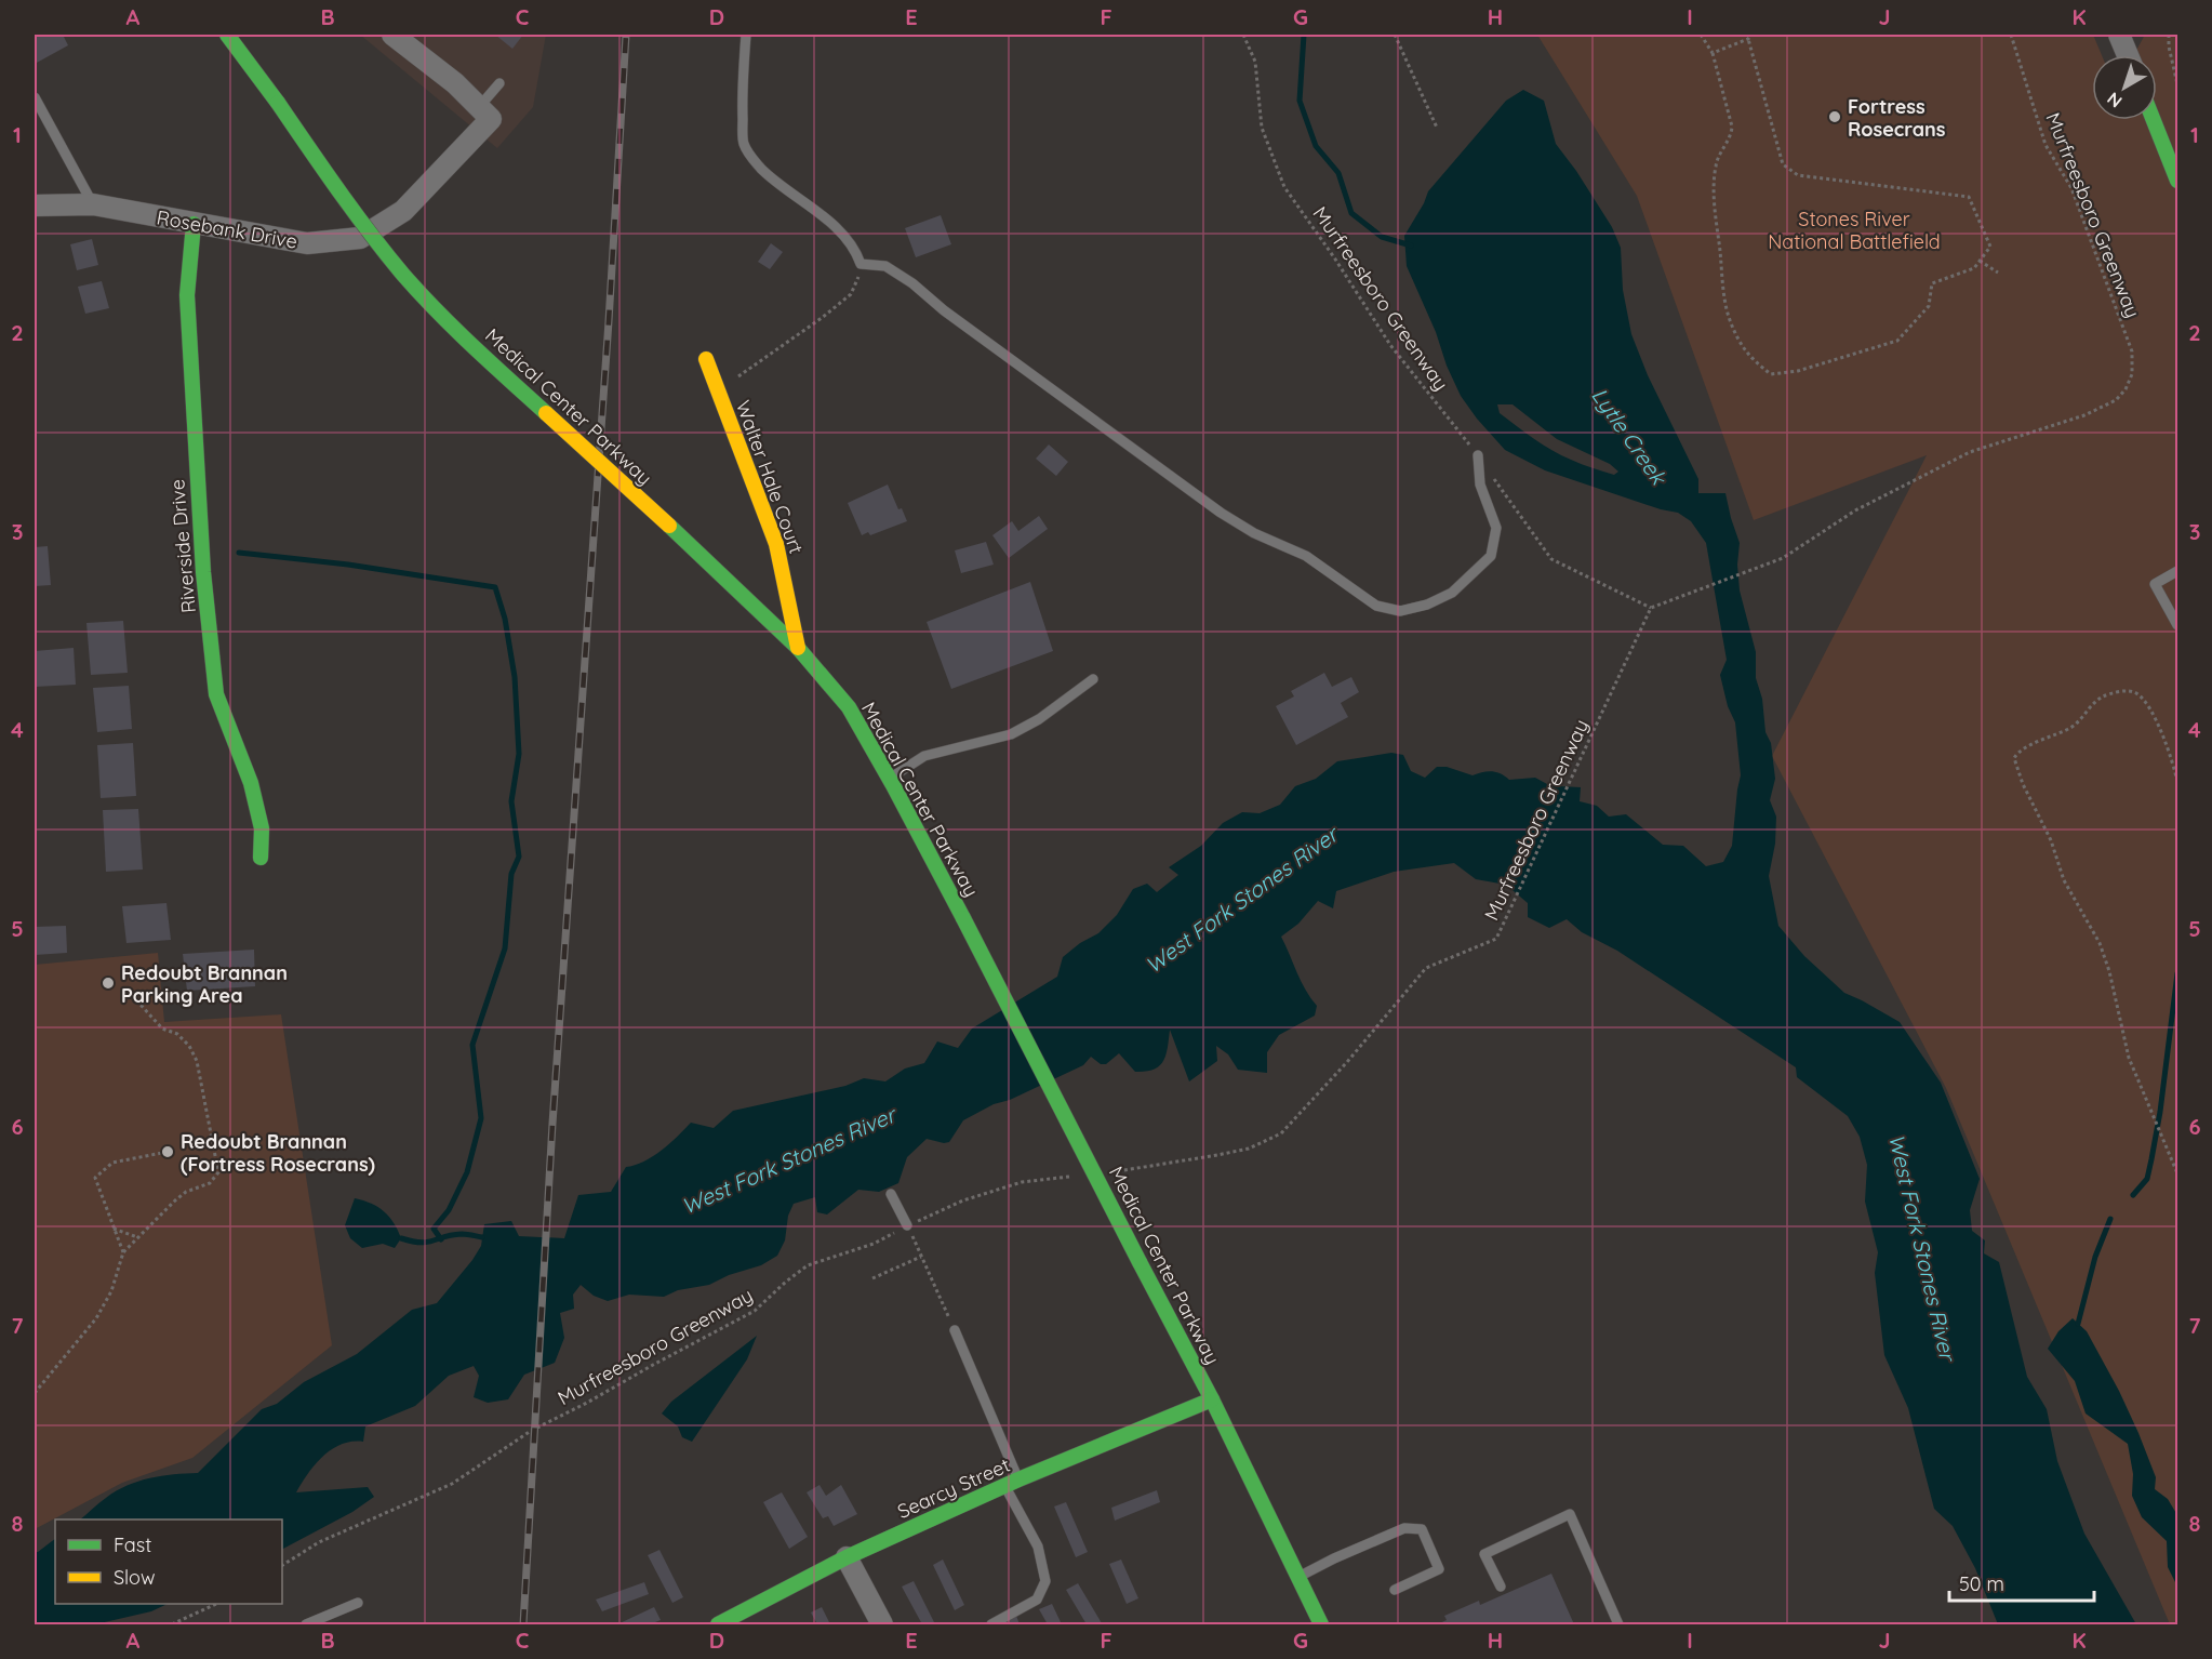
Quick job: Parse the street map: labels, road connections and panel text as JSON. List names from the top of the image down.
{
  "streets": {
    "main road": [
      "Medical Center Parkway",
      "Walter Hale Court",
      "Riverside Drive",
      "Searcy Street"
    ],
    "street": ["Rosebank Drive"],
    "path": ["Murfreesboro Greenway"]
  },
  "crossings": [
    ["Rosebank Drive", "Riverside Drive"],
    ["Medical Center Parkway", "Walter Hale Court"],
    ["Medical Center Parkway", "Searcy Street"]
  ],
  "water": ["Lytle Creek", "West Fork Stones River"],
  "parks": ["Stones River National Battlefield"],
  "places": ["Fortress Rosecrans", "Redoubt Brannan Parking Area", "Redoubt Brannan (Fortress Rosecrans)"],
  "legend": ["Fast", "Slow"],
  "scale_bar": "50 m",
  "north": "bottom left",
  "grid": {
    "columns": [
      "A",
      "B",
      "C",
      "D",
      "E",
      "F",
      "G",
      "H",
      "I",
      "J",
      "K"
    ],
    "rows": [
      "1",
      "2",
      "3",
      "4",
      "5",
      "6",
      "7",
      "8"
    ]
  }
}
